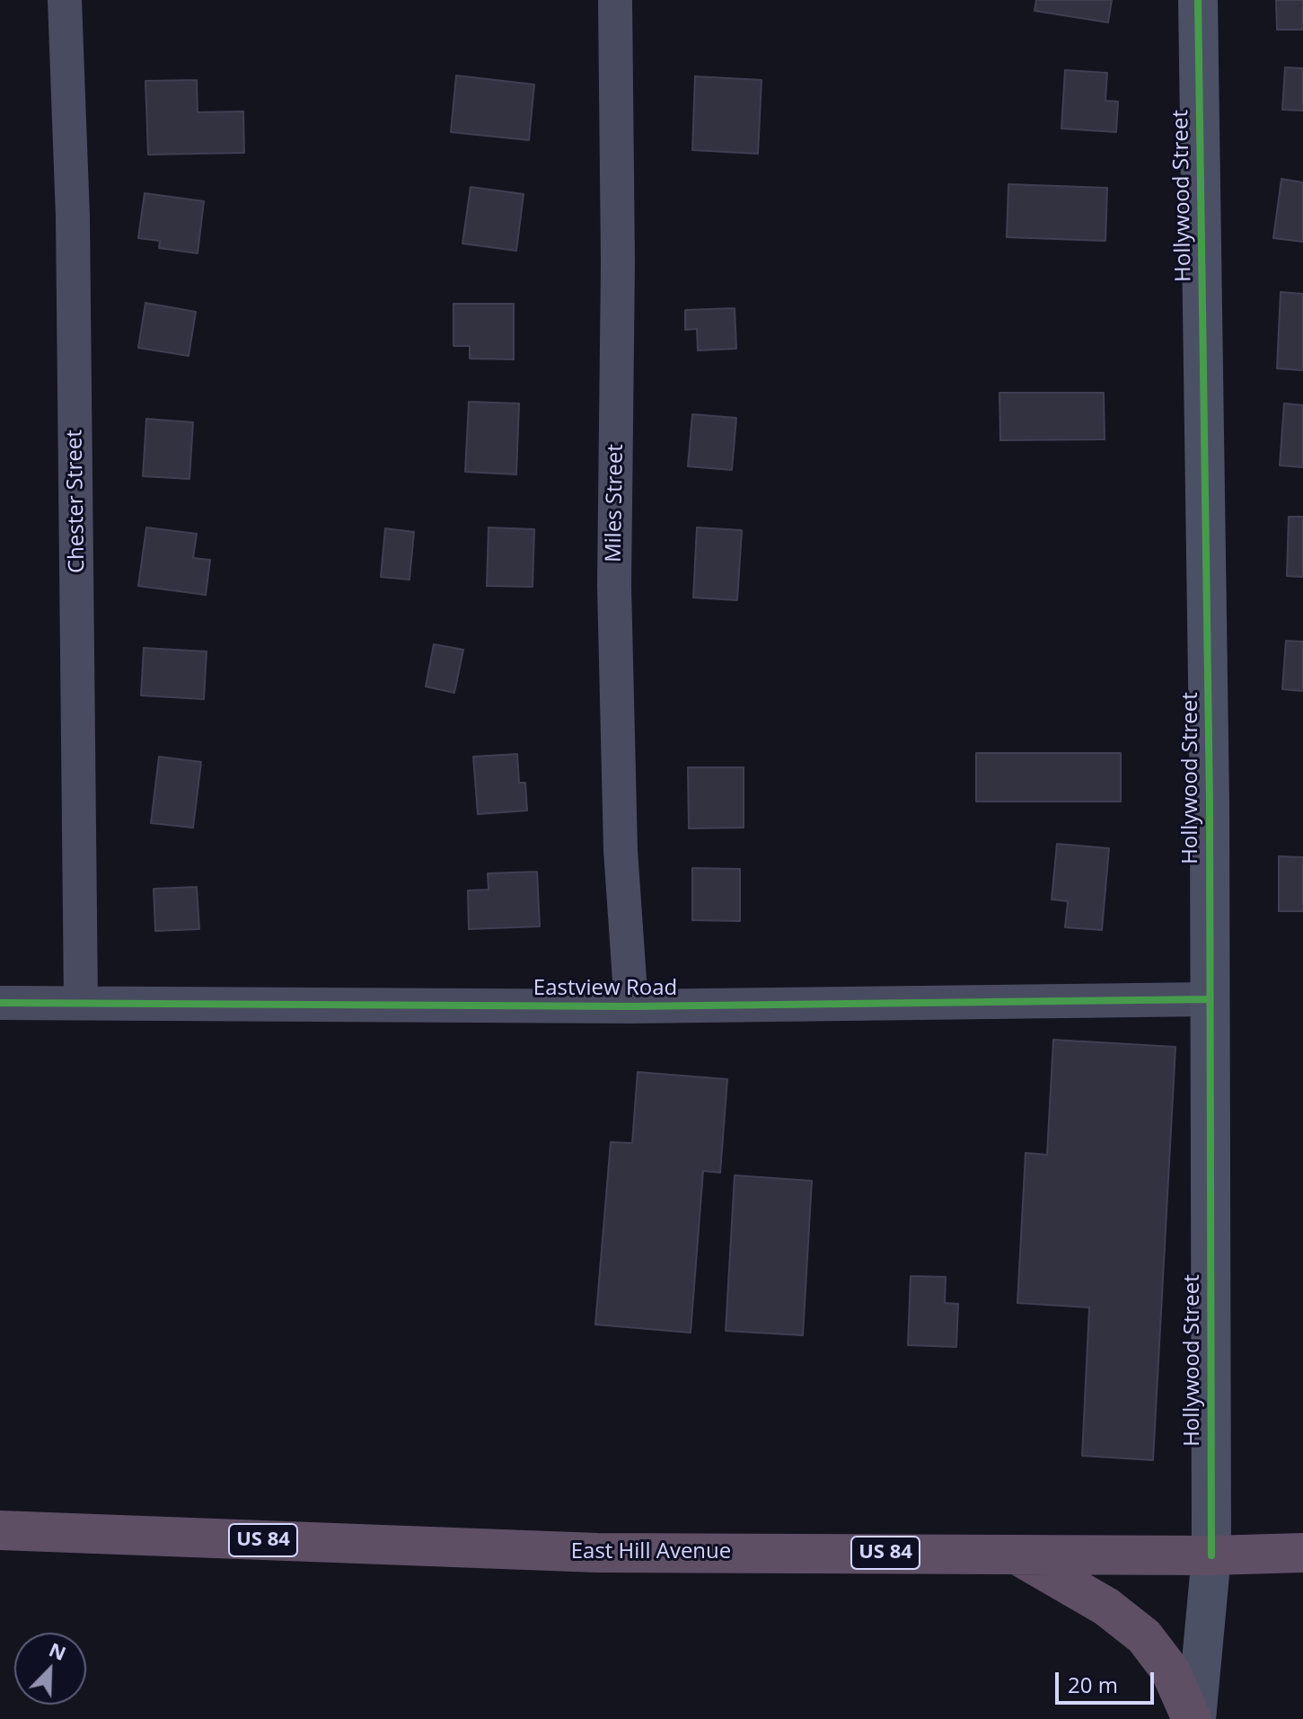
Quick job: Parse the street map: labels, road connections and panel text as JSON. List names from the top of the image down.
{
  "streets": {
    "highway": ["US 84", "East Hill Avenue"],
    "street": [
      "Hollywood Street",
      "Chester Street",
      "Miles Street",
      "Eastview Road"
    ]
  },
  "crossings": [
    ["Hollywood Street", "Eastview Road"],
    ["Hollywood Street", "East Hill Avenue"],
    ["Chester Street", "Eastview Road"],
    ["Miles Street", "Eastview Road"]
  ],
  "scale_bar": "20 m",
  "north": "top right"
}
